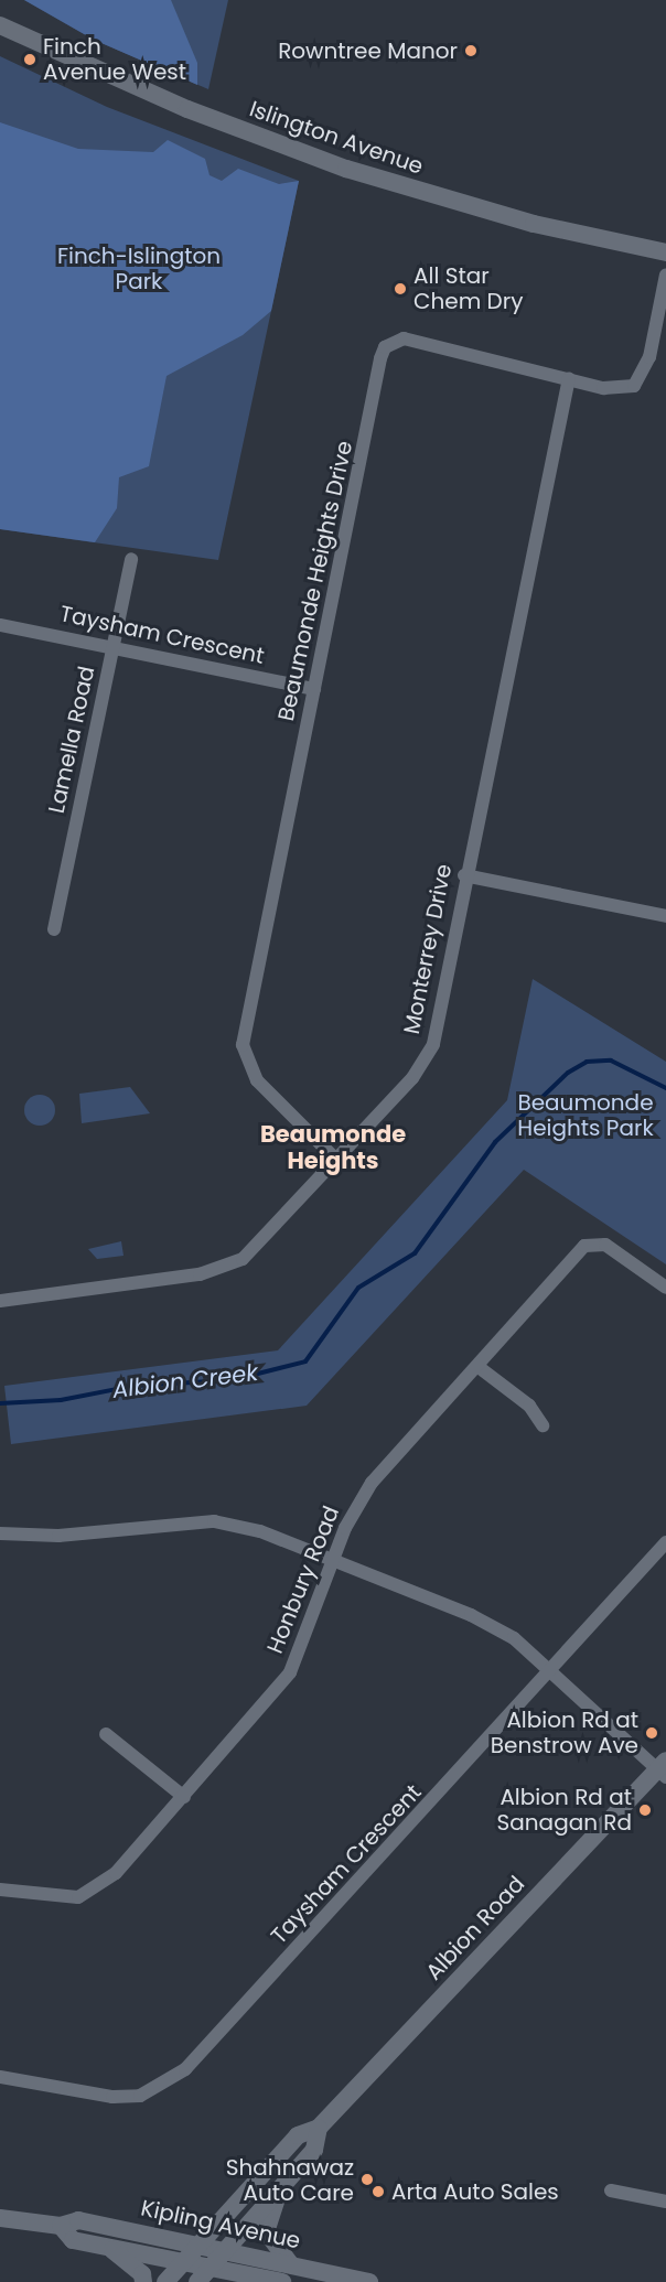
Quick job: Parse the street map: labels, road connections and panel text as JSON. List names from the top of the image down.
{
  "streets": {
    "main road": ["Islington Avenue", "Albion Road", "Kipling Avenue"],
    "street": [
      "Beaumonde Heights Drive",
      "Taysham Crescent",
      "Lamella Road",
      "Monterrey Drive",
      "Honbury Road"
    ]
  },
  "crossings": [
    ["Beaumonde Heights Drive", "Taysham Crescent"],
    ["Beaumonde Heights Drive", "Monterrey Drive"],
    ["Taysham Crescent", "Lamella Road"],
    ["Albion Road", "Kipling Avenue"]
  ],
  "districts": ["Beaumonde Heights"],
  "water": ["Albion Creek"],
  "parks": ["Finch-Islington Park", "Beaumonde Heights Park"],
  "places": [
    "Rowntree Manor",
    "Finch Avenue West",
    "All Star Chem Dry",
    "Albion Rd at Benstrow Ave",
    "Albion Rd at Sanagan Rd",
    "Shahnawaz Auto Care",
    "Arta Auto Sales"
  ]
}
